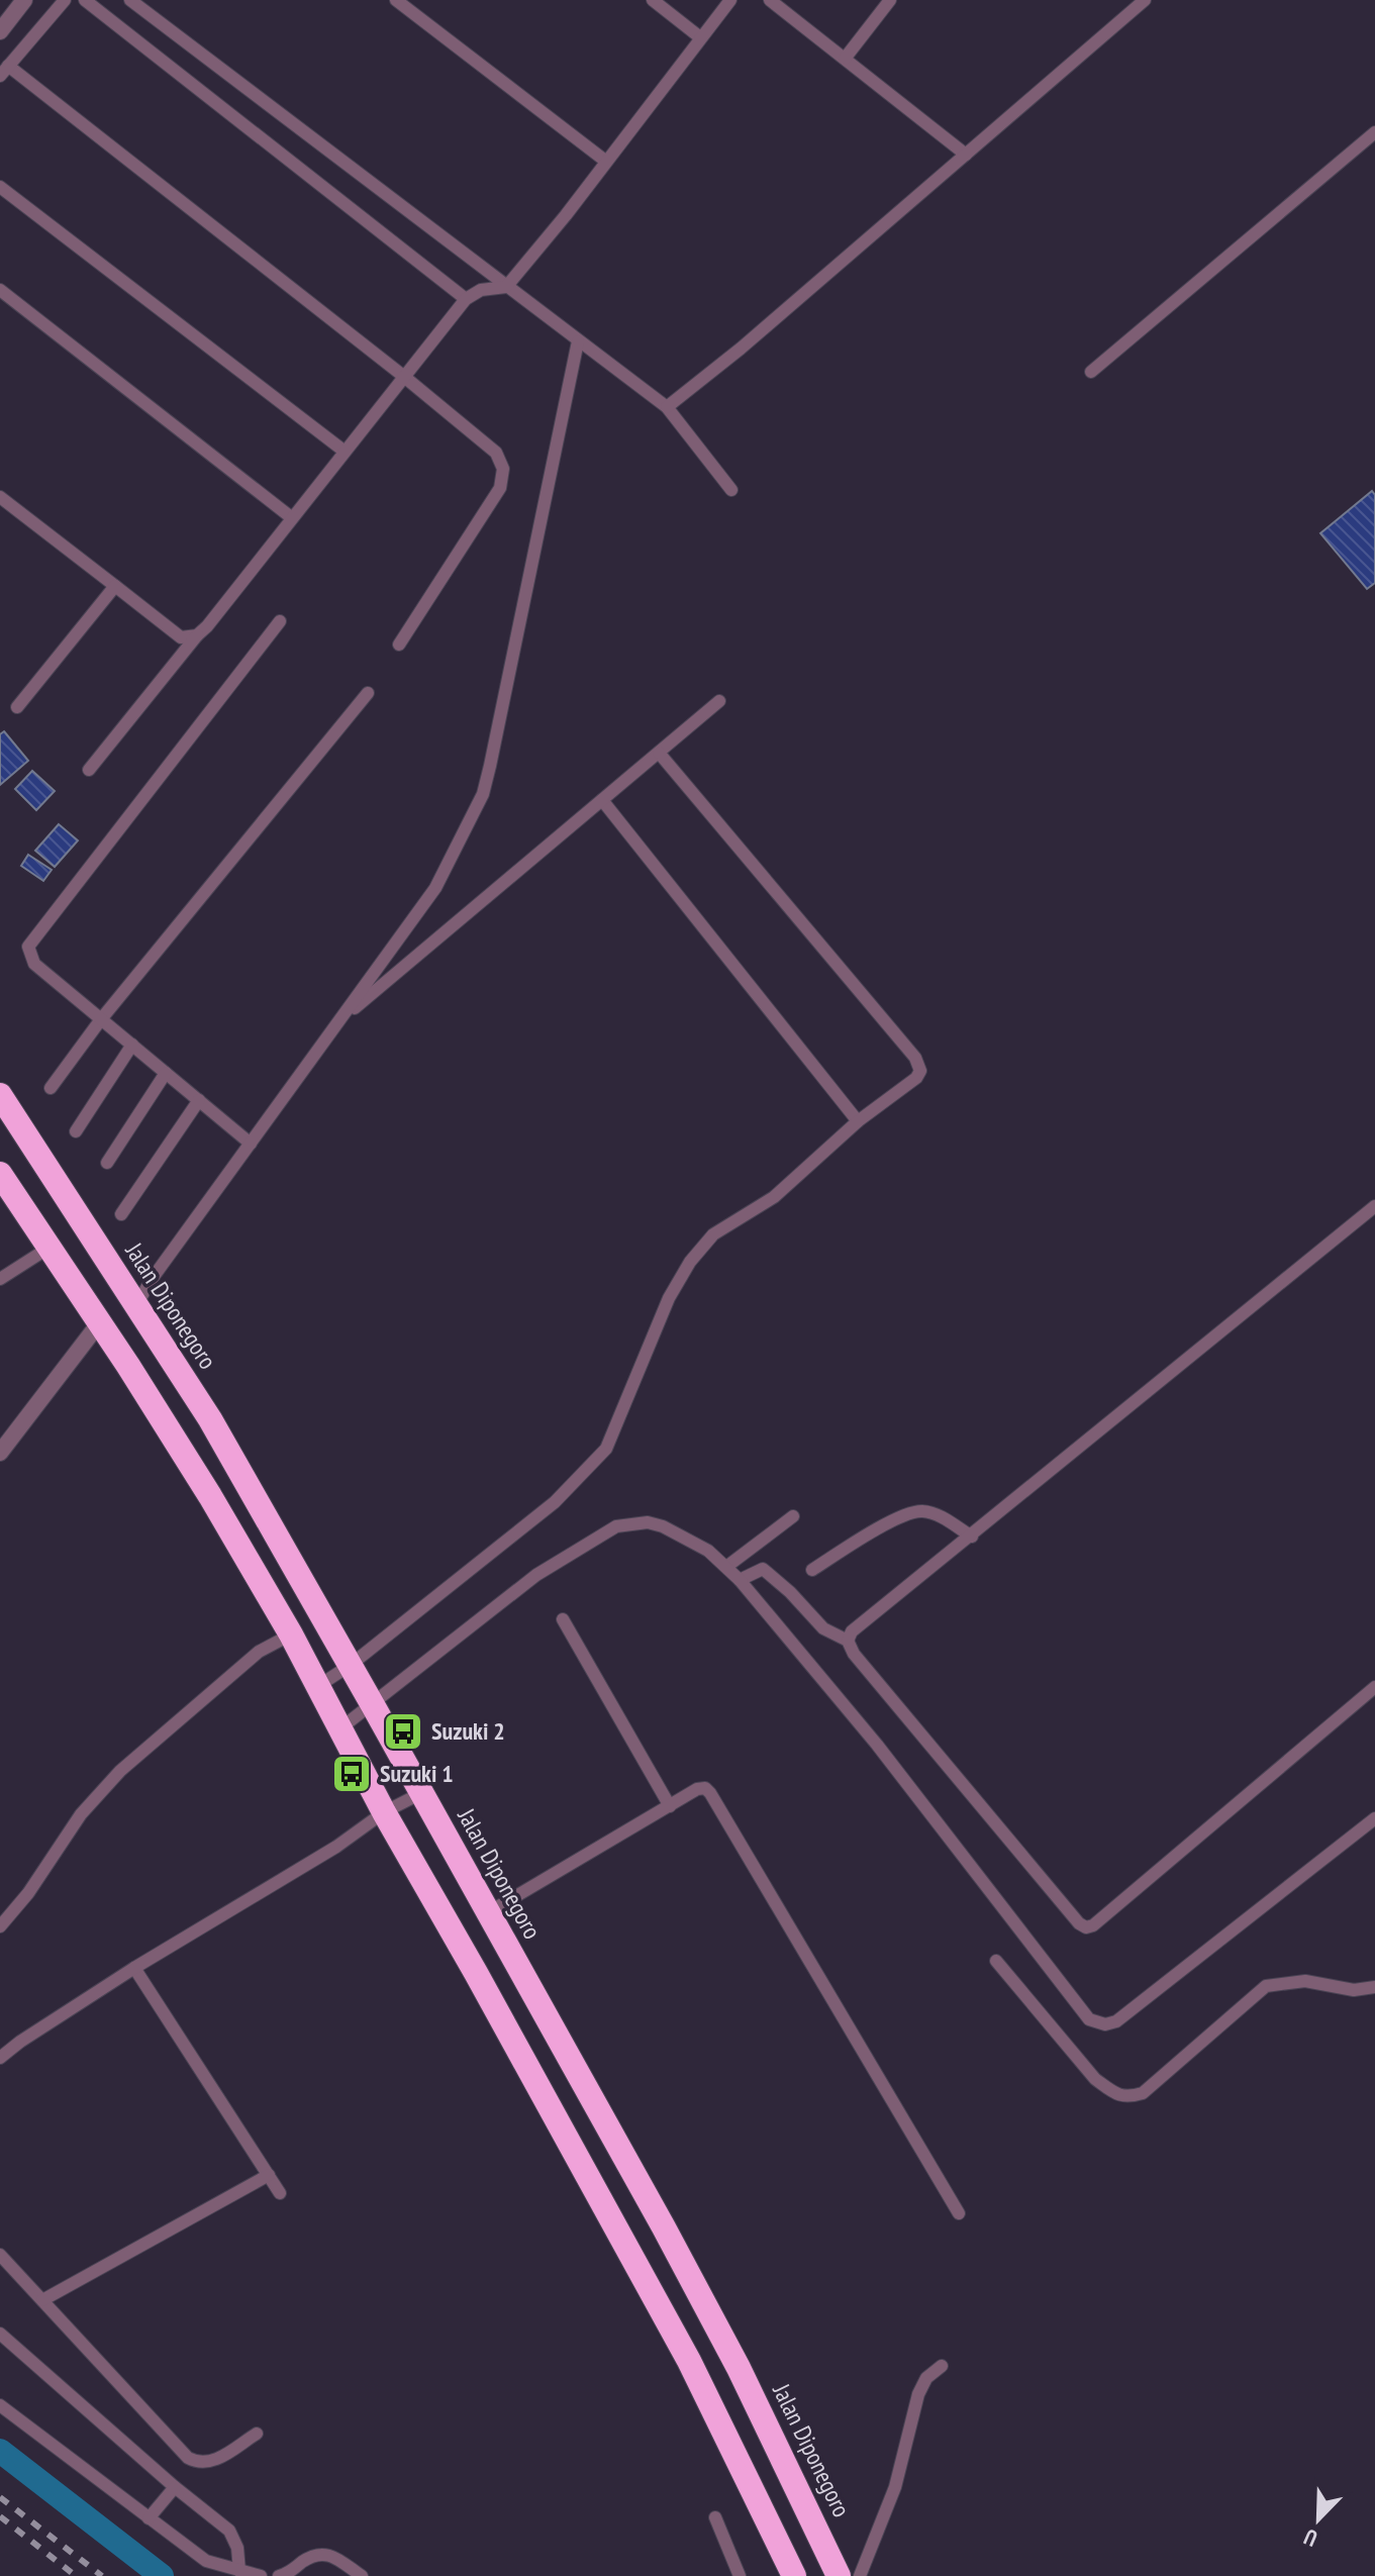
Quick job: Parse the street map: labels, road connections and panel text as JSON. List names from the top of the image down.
{
  "streets": {
    "highway": ["Jalan Diponegoro"]
  },
  "places": {
    "bus stop": ["Suzuki 2", "Suzuki 1"]
  },
  "north": "bottom left"
}
